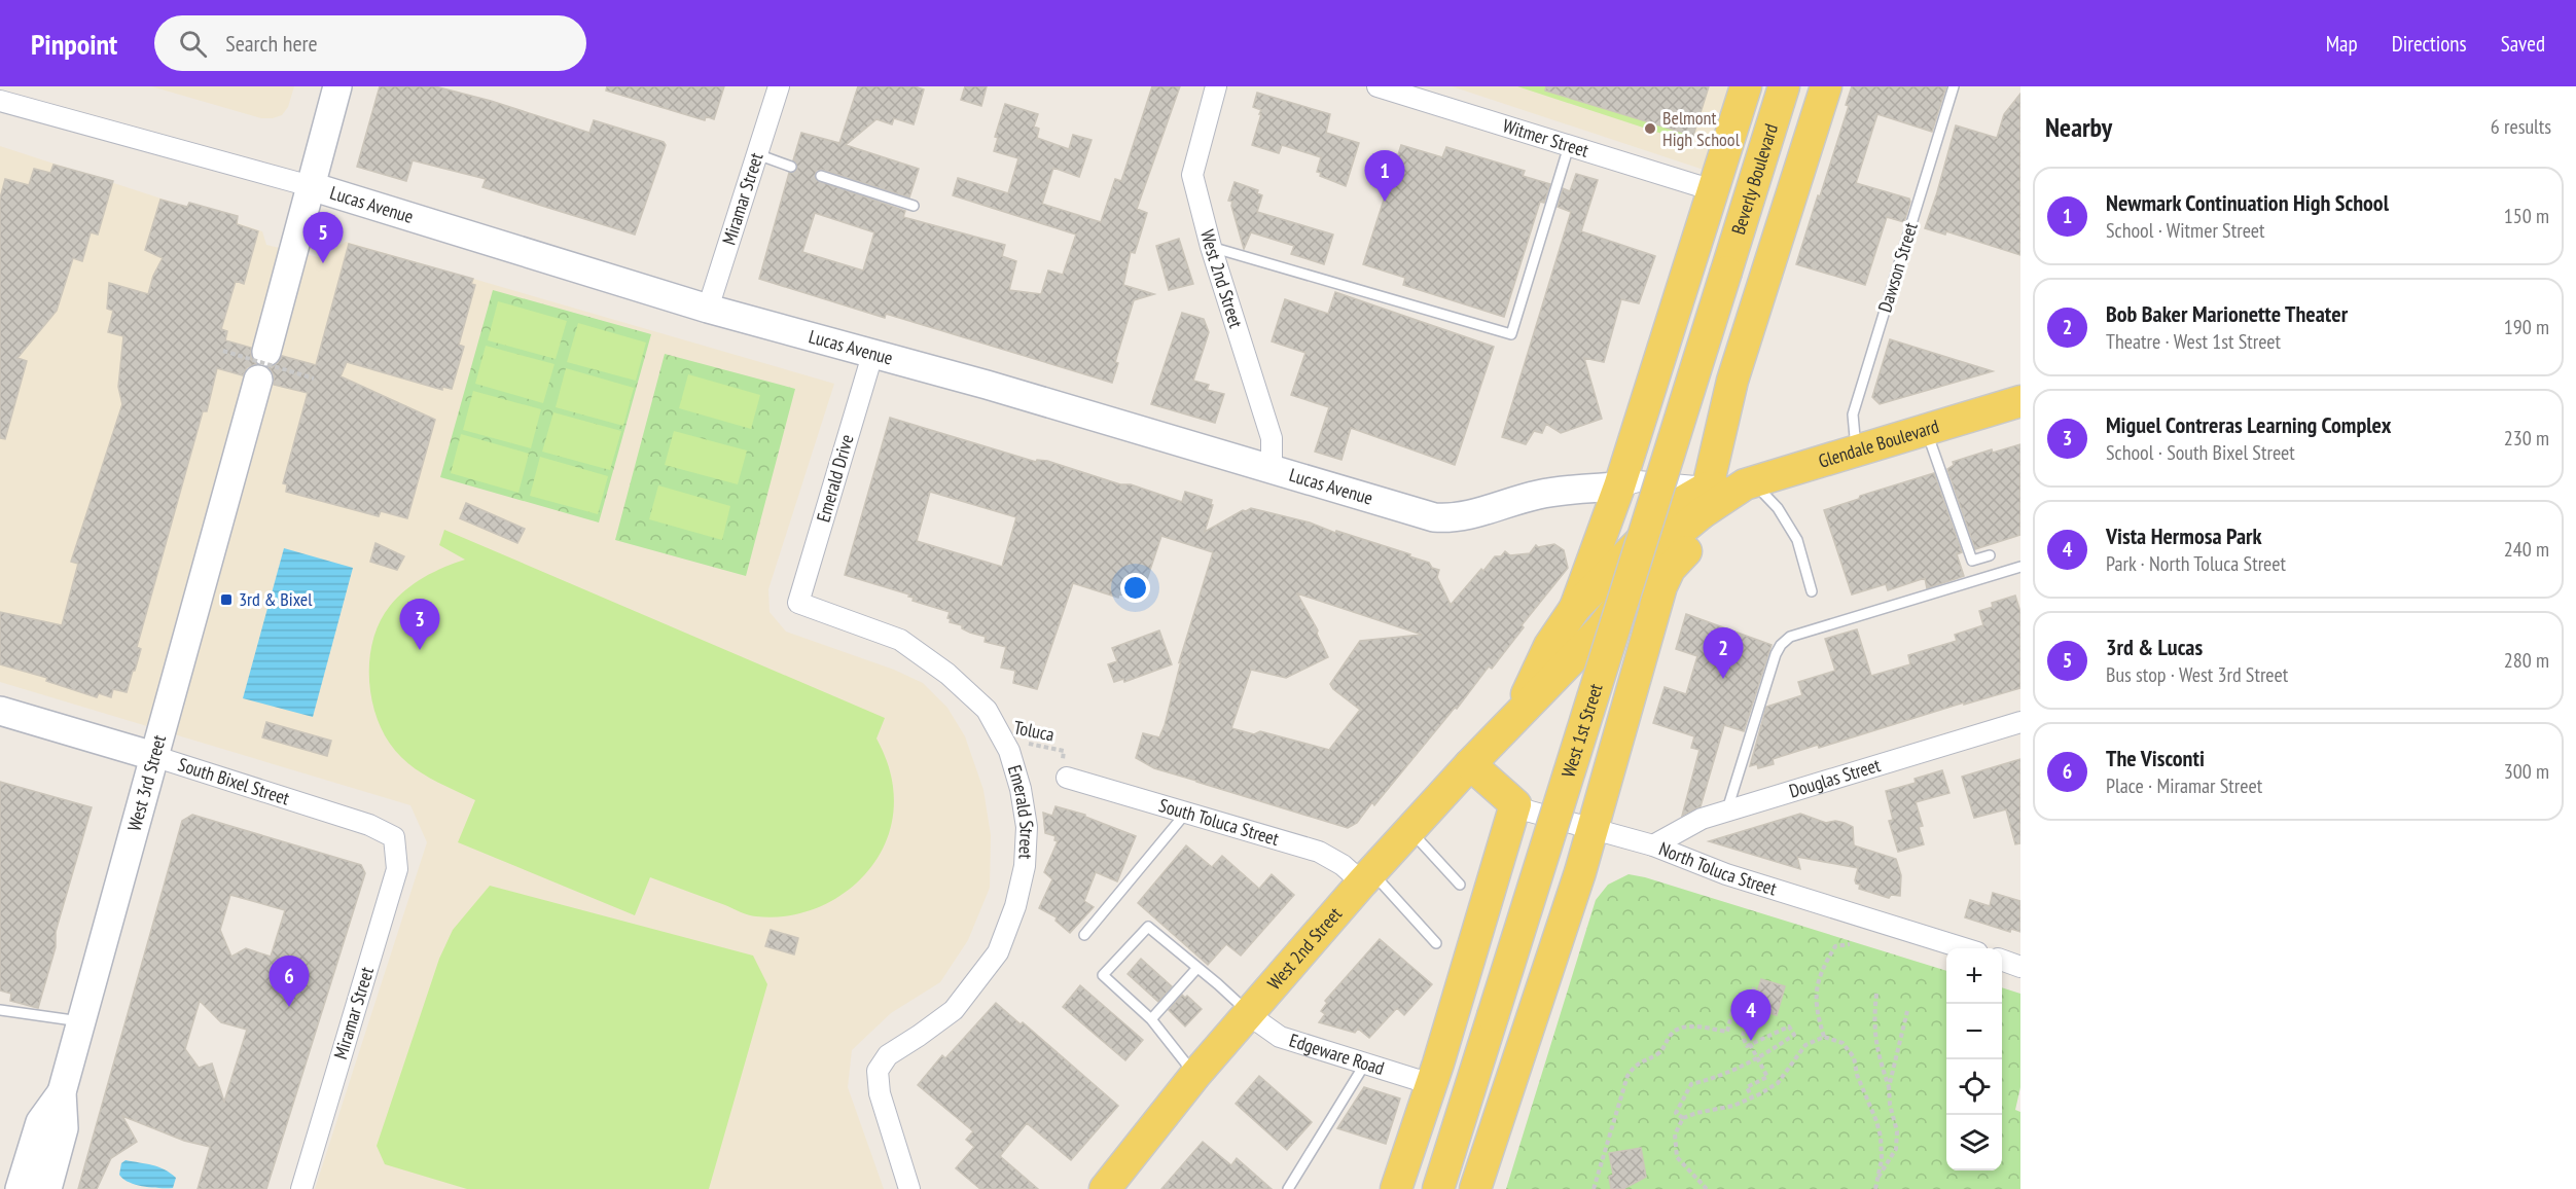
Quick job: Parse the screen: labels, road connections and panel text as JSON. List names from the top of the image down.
{
  "streets": {
    "main road": [
      "Beverly Boulevard",
      "West 2nd Street",
      "Glendale Boulevard",
      "West 1st Street",
      "North Toluca Street"
    ],
    "street": [
      "Witmer Street",
      "Miramar Street",
      "Lucas Avenue",
      "Emerald Drive",
      "Douglas Street",
      "South Bixel Street",
      "West 3rd Street",
      "Emerald Street",
      "South Toluca Street",
      "Edgeware Road"
    ],
    "lane": ["Dawson Street"],
    "path": ["Toluca"]
  },
  "crossings": [
    ["Beverly Boulevard", "West 1st Street"],
    ["Miramar Street", "Lucas Avenue"],
    ["Miramar Street", "South Bixel Street"],
    ["Lucas Avenue", "West 2nd Street"],
    ["Lucas Avenue", "Glendale Boulevard"],
    ["Lucas Avenue", "Emerald Drive"],
    ["Dawson Street", "Glendale Boulevard"],
    ["West 2nd Street", "Glendale Boulevard"],
    ["West 2nd Street", "South Toluca Street"],
    ["West 2nd Street", "North Toluca Street"],
    ["West 2nd Street", "Edgeware Road"],
    ["Emerald Drive", "Emerald Street"],
    ["Toluca", "Emerald Street"],
    ["Toluca", "South Toluca Street"],
    ["Douglas Street", "North Toluca Street"],
    ["South Bixel Street", "West 3rd Street"]
  ],
  "places": {
    "other": ["Belmont High School"],
    "transit": ["3rd & Bixel"]
  },
  "page": {
    "header": "Pinpoint",
    "search": "Search here",
    "nav": ["Map", "Directions", "Saved"],
    "heading": ["Nearby", "6 results"],
    "pins": [
      "1",
      "5",
      "3",
      "2",
      "6",
      "4"
    ],
    "list": [
      {
        "mark": "1",
        "name": "Newmark Continuation High School",
        "note": "School · Witmer Street",
        "value": "150 m"
      },
      {
        "mark": "2",
        "name": "Bob Baker Marionette Theater",
        "note": "Theatre · West 1st Street",
        "value": "190 m"
      },
      {
        "mark": "3",
        "name": "Miguel Contreras Learning Complex",
        "note": "School · South Bixel Street",
        "value": "230 m"
      },
      {
        "mark": "4",
        "name": "Vista Hermosa Park",
        "note": "Park · North Toluca Street",
        "value": "240 m"
      },
      {
        "mark": "5",
        "name": "3rd & Lucas",
        "note": "Bus stop · West 3rd Street",
        "value": "280 m"
      },
      {
        "mark": "6",
        "name": "The Visconti",
        "note": "Place · Miramar Street",
        "value": "300 m"
      }
    ],
    "map_buttons": ["+", "−"]
  }
}
